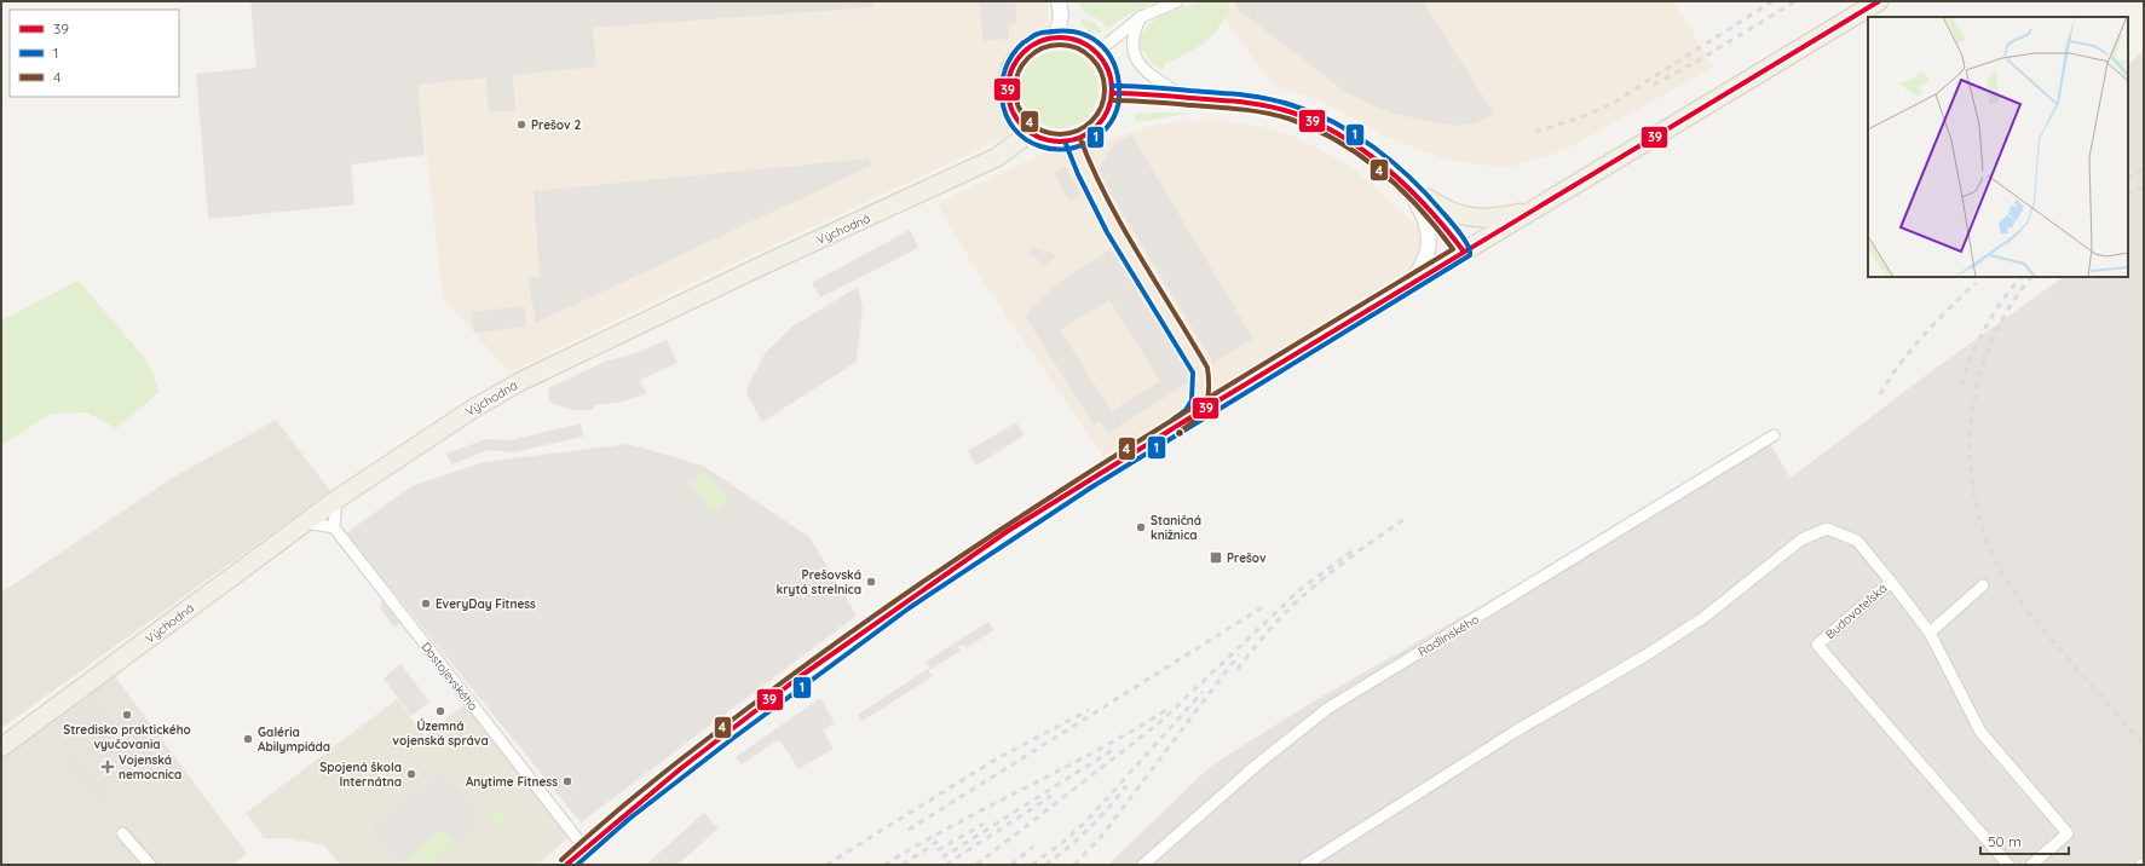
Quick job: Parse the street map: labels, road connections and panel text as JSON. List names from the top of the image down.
{
  "streets": {
    "main road": ["Východná"],
    "street": ["Budovateľská", "Radlinského", "Dostojevského"]
  },
  "places": {
    "other": [
      "Prešov 2",
      "Staničná knižnica",
      "Prešovská krytá strelnica",
      "EveryDay Fitness",
      "Územná vojenská správa",
      "Stredisko praktického vyučovania",
      "Galéria Abilympiáda",
      "Spojená škola Internátna",
      "Anytime Fitness"
    ],
    "transit": ["Prešov"],
    "health": ["Vojenská nemocnica"]
  },
  "lines": ["transit line 39", "transit line 1", "transit line 4"],
  "legend": ["39", "1", "4"],
  "scale_bar": "50 m"
}
